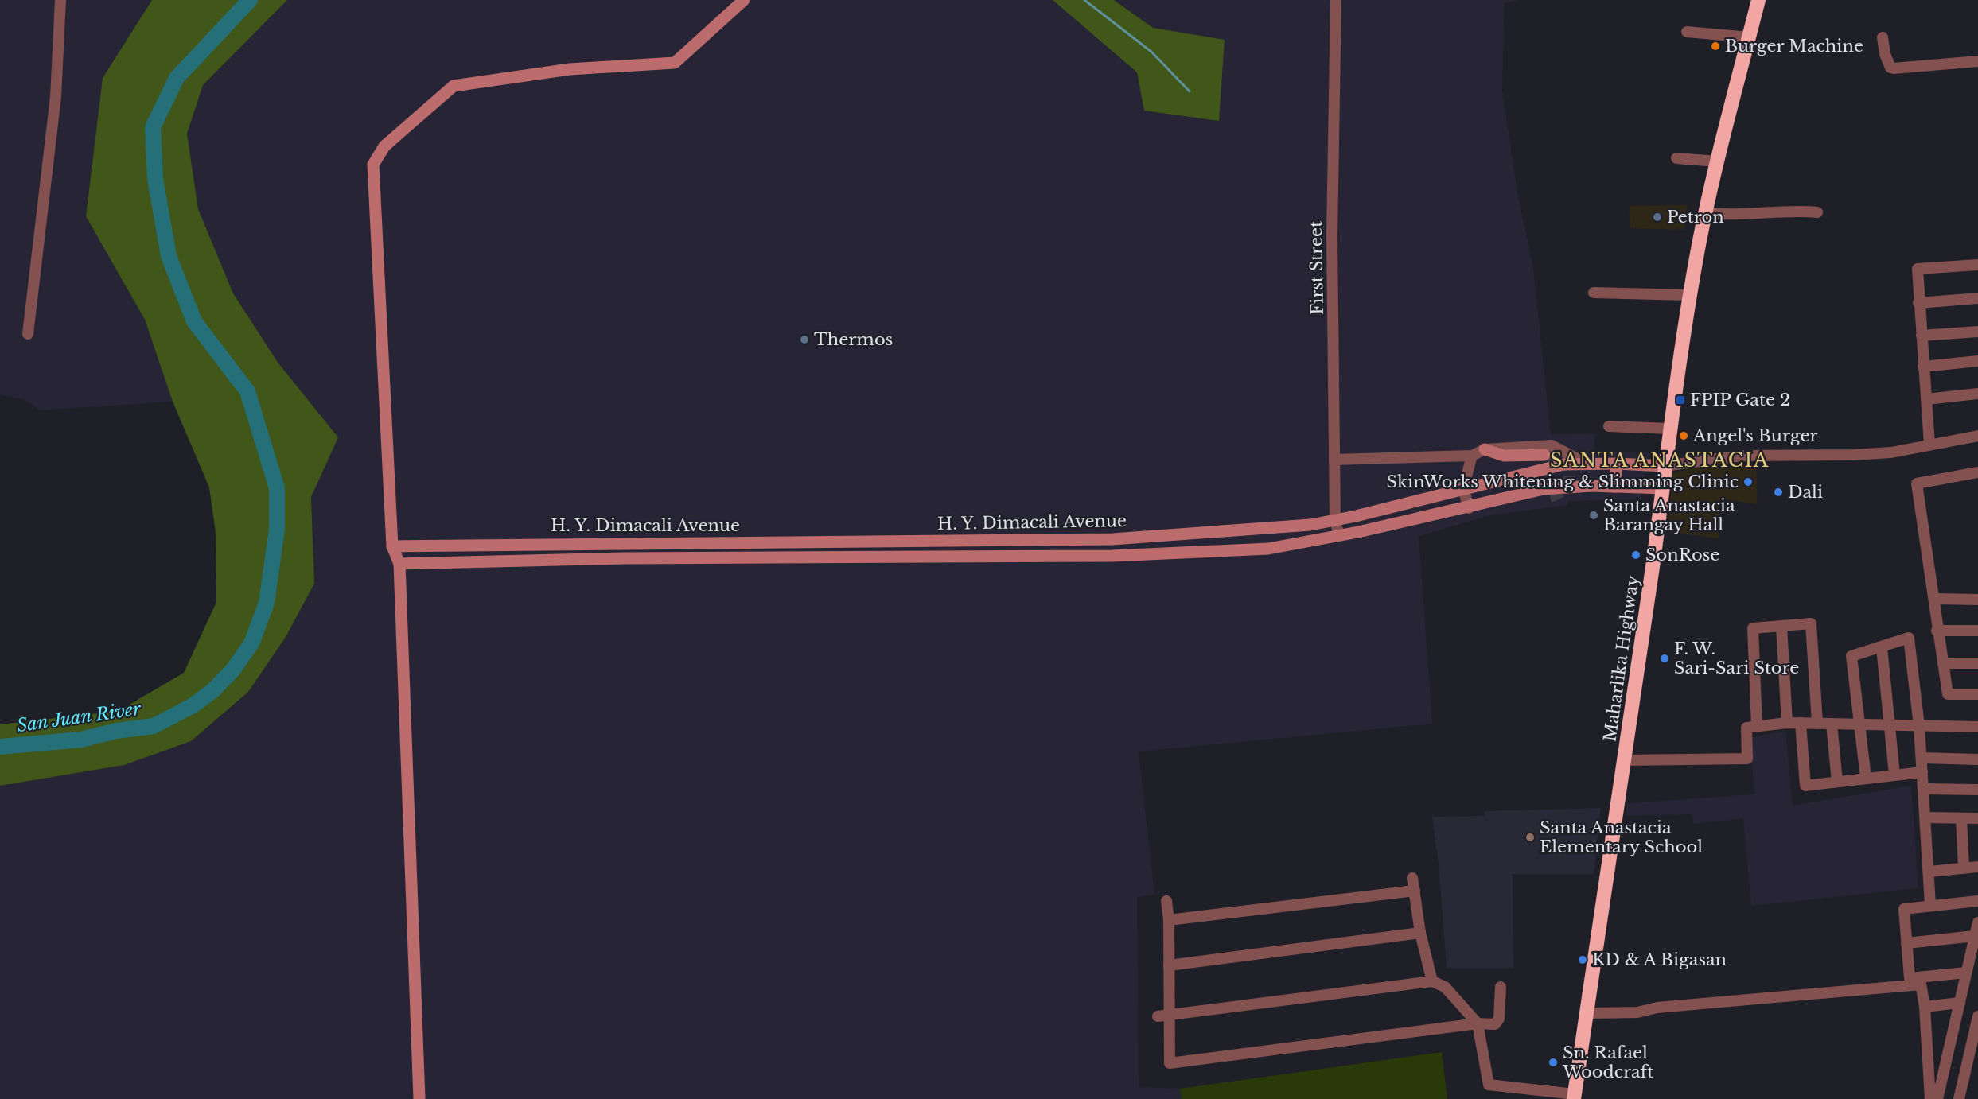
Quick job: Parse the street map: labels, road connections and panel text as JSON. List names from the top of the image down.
{
  "streets": {
    "highway": ["Maharlika Highway"],
    "street": ["First Street", "H. Y. Dimacali Avenue"]
  },
  "crossings": [
    ["First Street", "H. Y. Dimacali Avenue"],
    ["H. Y. Dimacali Avenue", "Maharlika Highway"]
  ],
  "districts": ["SANTA ANASTACIA"],
  "water": ["San Juan River"],
  "places": {
    "other": [
      "Burger Machine",
      "Petron",
      "Thermos",
      "Angel's Burger",
      "SkinWorks Whitening & Slimming Clinic",
      "Dali",
      "Santa Anastacia Barangay Hall",
      "SonRose",
      "F. W. Sari-Sari Store",
      "Santa Anastacia Elementary School",
      "KD & A Bigasan",
      "Sn. Rafael Woodcraft"
    ],
    "transit": ["FPIP Gate 2"]
  }
}
